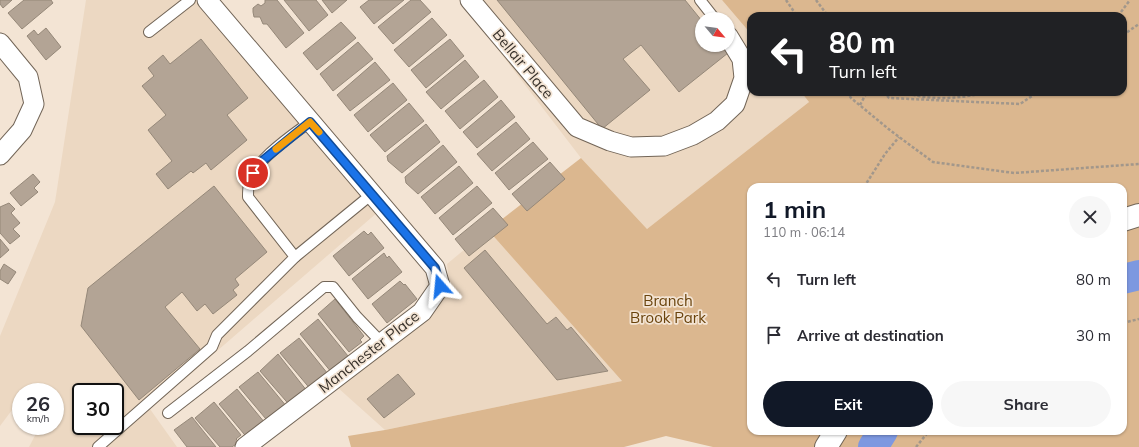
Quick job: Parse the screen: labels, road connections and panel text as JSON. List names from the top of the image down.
{
  "streets": {
    "street": ["Bellair Place", "Manchester Place"]
  },
  "parks": ["Branch Brook Park"],
  "north": "bottom right",
  "page": {
    "turn": ["80 m", "Turn left"],
    "heading": ["1 min", "110 m · 06:14"],
    "list": [
      {
        "name": "Turn left",
        "value": "80 m"
      },
      {
        "name": "Arrive at destination",
        "value": "30 m"
      }
    ],
    "buttons": ["Exit", "Share"],
    "speed": "26 km/h",
    "limit": "30"
  }
}
